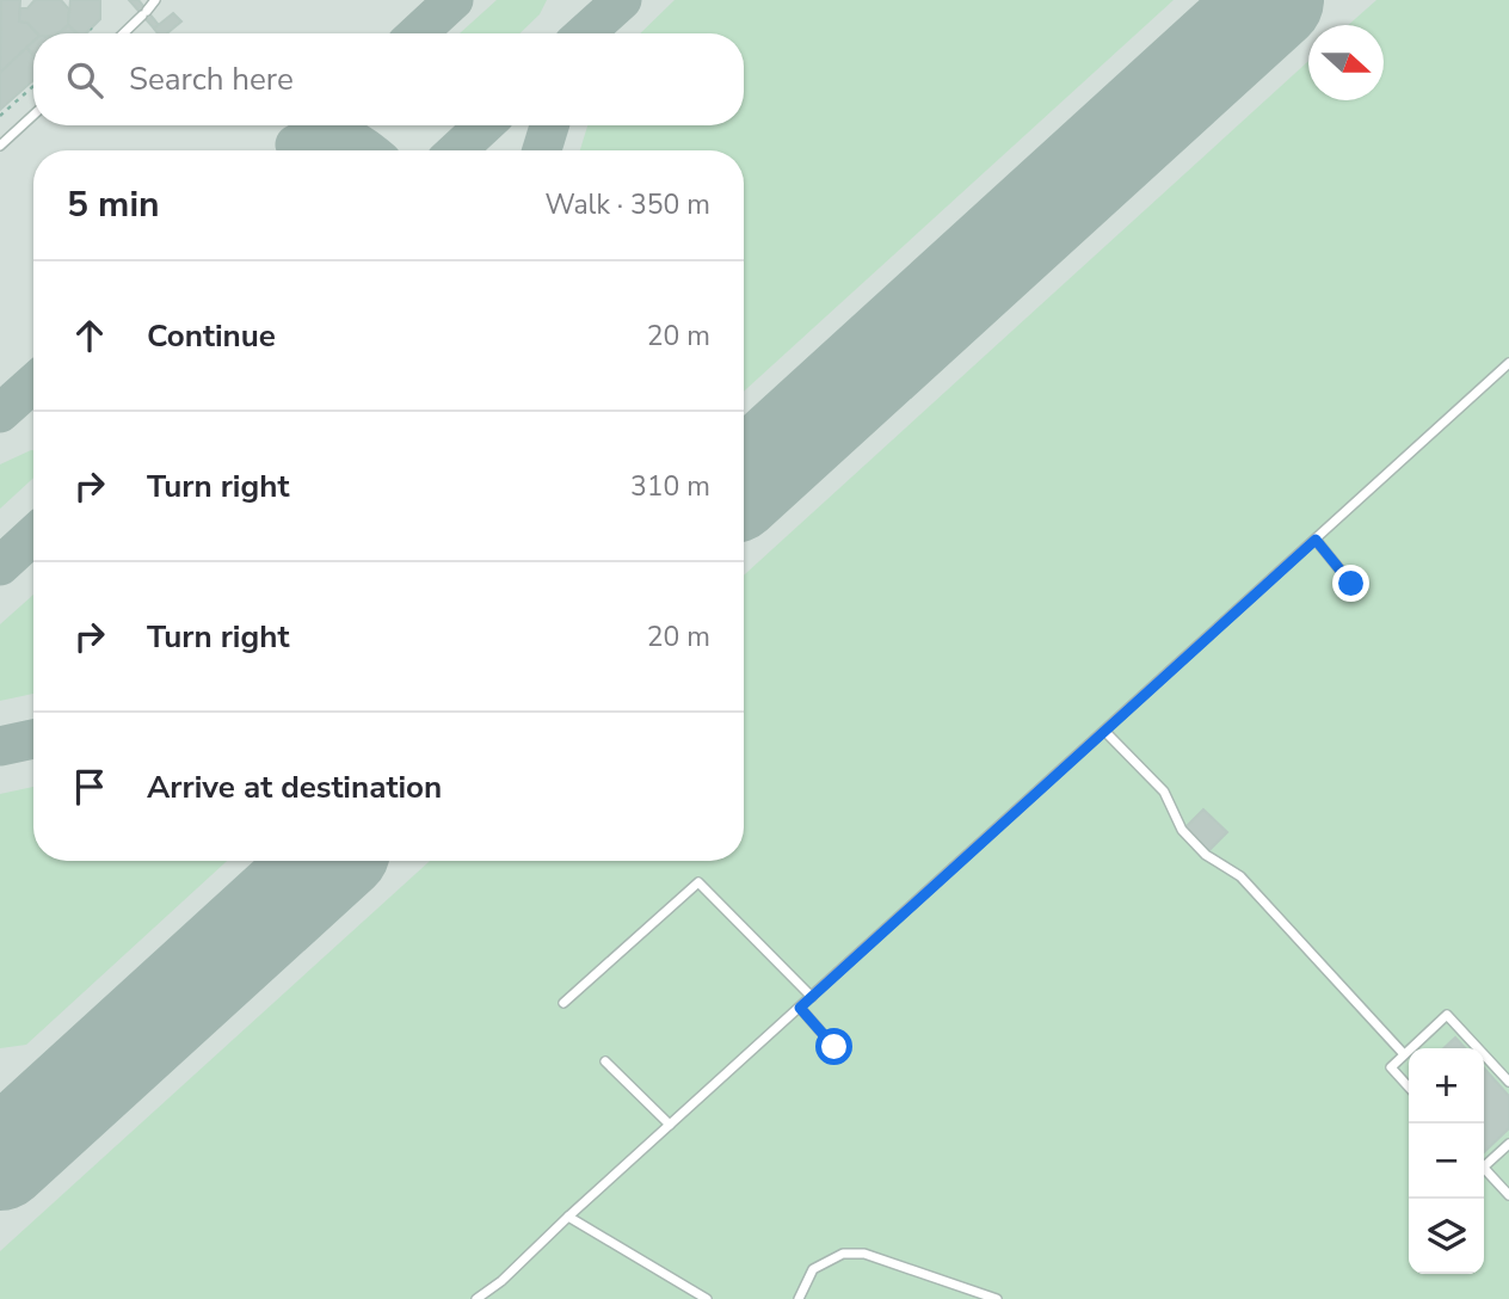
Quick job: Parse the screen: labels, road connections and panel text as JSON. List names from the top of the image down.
{
  "north": "right",
  "page": {
    "search": "Search here",
    "heading": ["5 min", "Walk · 350 m"],
    "list": [
      ["Continue", "20 m"],
      ["Turn right", "310 m"],
      ["Turn right", "20 m"],
      "Arrive at destination"
    ],
    "map_buttons": ["+", "−"]
  }
}
